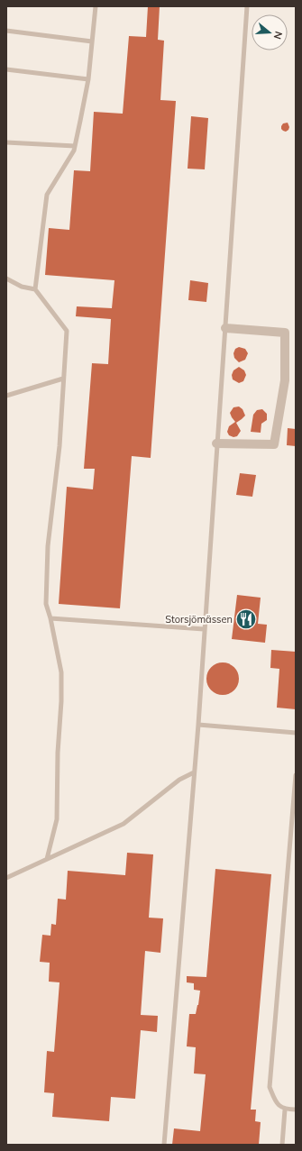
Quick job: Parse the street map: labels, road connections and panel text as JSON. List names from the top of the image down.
{
  "places": {
    "restaurant": ["Storsjömässen"]
  },
  "north": "right"
}
